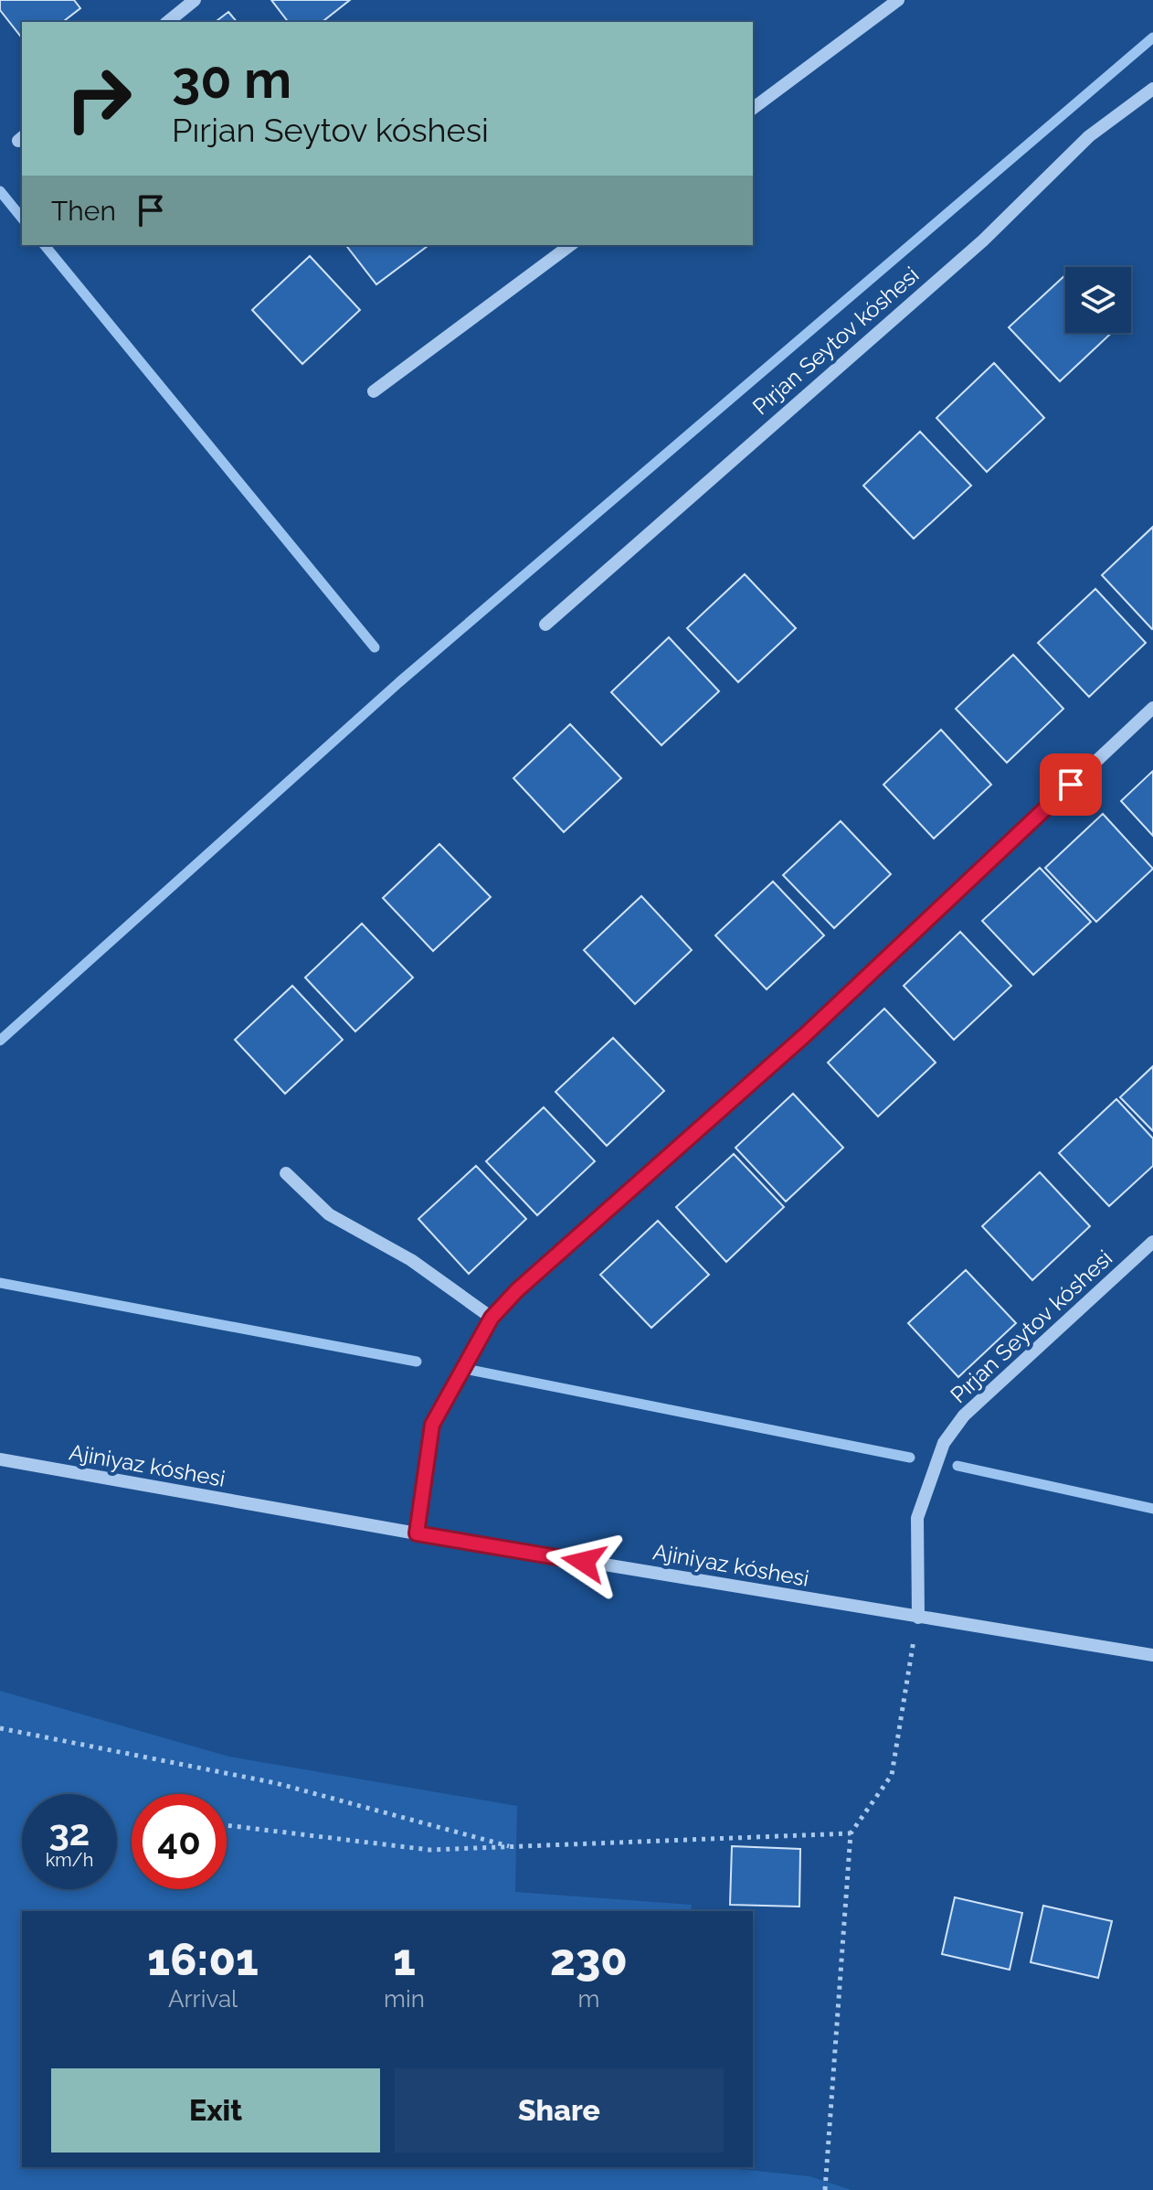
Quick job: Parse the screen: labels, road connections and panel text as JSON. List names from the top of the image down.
{
  "streets": {
    "street": ["Pırjan Seytov kóshesi", "Ajiniyaz kóshesi"]
  },
  "crossings": [
    ["Pırjan Seytov kóshesi", "Ajiniyaz kóshesi"]
  ],
  "page": {
    "turn": ["30 m", "Pırjan Seytov kóshesi"],
    "then": "Then",
    "speed": "32 km/h",
    "limit": "40",
    "eta": [
      "16:01",
      "Arrival",
      "1",
      "min",
      "230",
      "m"
    ],
    "buttons": ["Exit", "Share"]
  }
}
